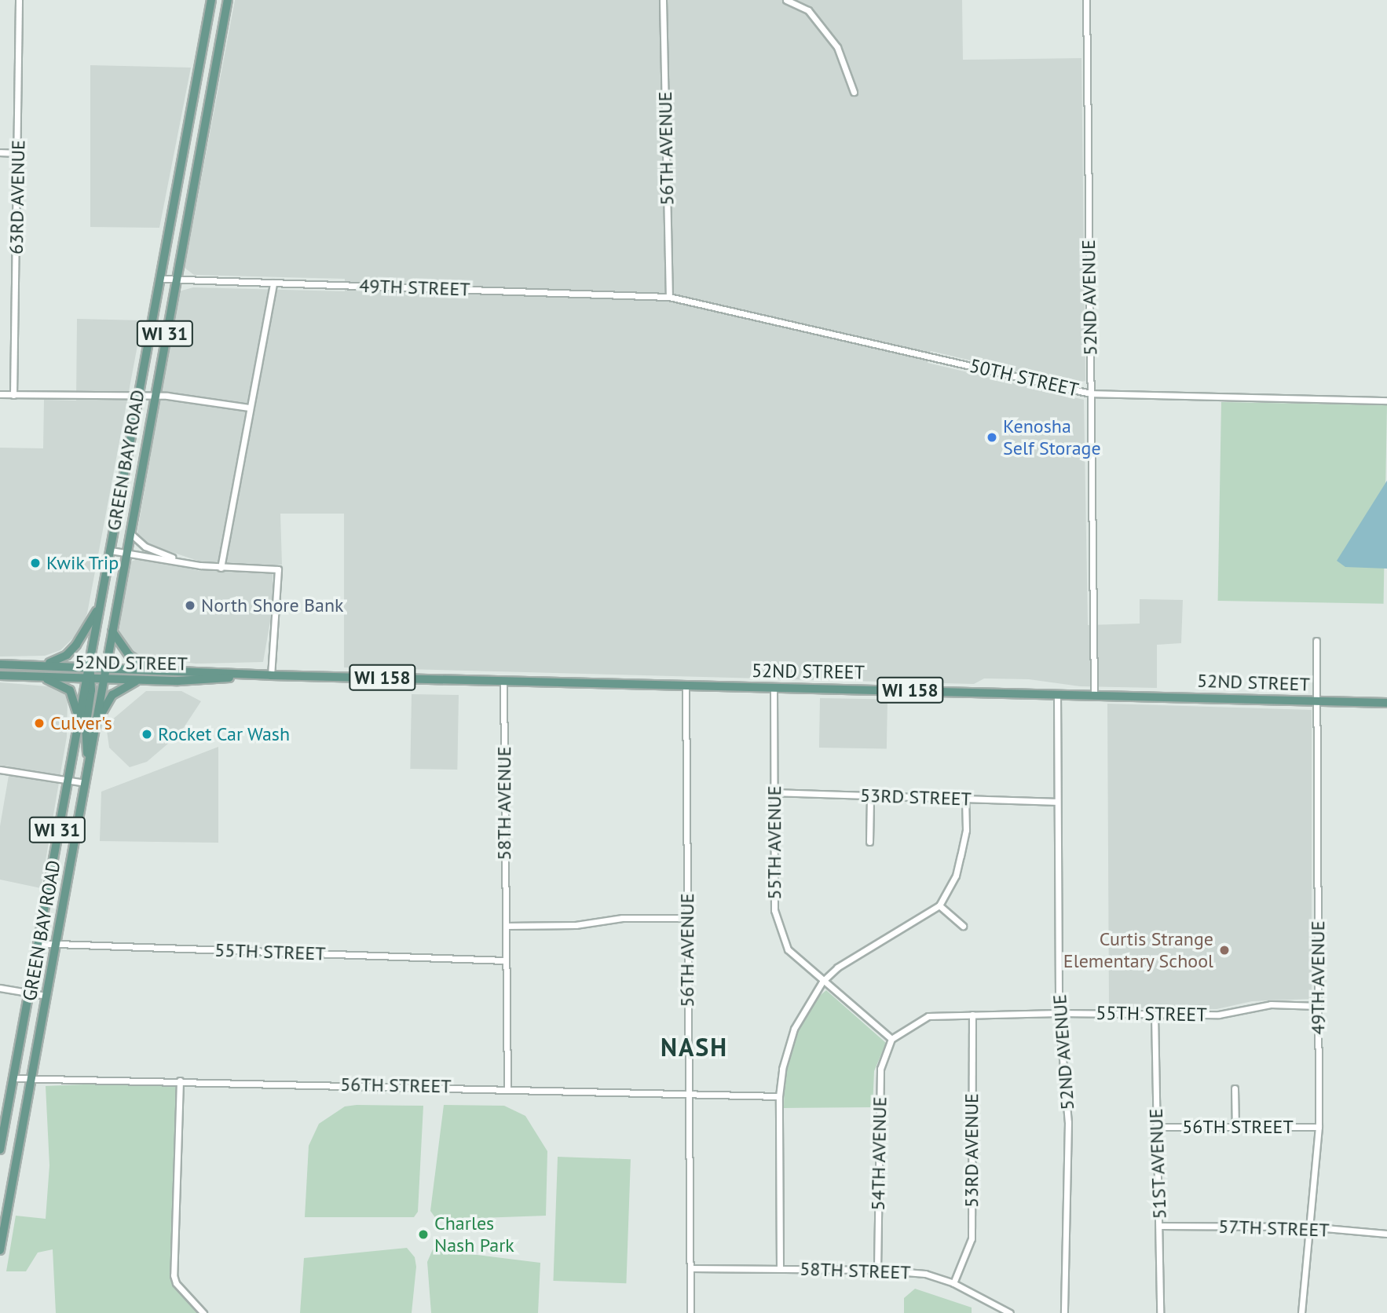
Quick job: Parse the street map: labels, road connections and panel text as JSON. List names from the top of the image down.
{
  "streets": {
    "main road": [
      "WI 31",
      "GREEN BAY ROAD",
      "52ND STREET",
      "WI 158"
    ],
    "street": [
      "56TH AVENUE",
      "63RD AVENUE",
      "49TH STREET",
      "52ND AVENUE",
      "50TH STREET",
      "53RD STREET",
      "58TH AVENUE",
      "55TH AVENUE",
      "55TH STREET",
      "49TH AVENUE",
      "56TH STREET",
      "53RD AVENUE",
      "54TH AVENUE",
      "51ST AVENUE",
      "57TH STREET",
      "58TH STREET"
    ]
  },
  "crossings": [
    ["56TH AVENUE", "49TH STREET"],
    ["56TH AVENUE", "50TH STREET"],
    ["56TH AVENUE", "52ND STREET"],
    ["56TH AVENUE", "56TH STREET"],
    ["56TH AVENUE", "58TH STREET"],
    ["49TH STREET", "50TH STREET"],
    ["49TH STREET", "GREEN BAY ROAD"],
    ["52ND AVENUE", "50TH STREET"],
    ["52ND AVENUE", "52ND STREET"],
    ["52ND AVENUE", "53RD STREET"],
    ["52ND AVENUE", "55TH STREET"],
    ["GREEN BAY ROAD", "52ND STREET"],
    ["GREEN BAY ROAD", "55TH STREET"],
    ["GREEN BAY ROAD", "56TH STREET"],
    ["52ND STREET", "58TH AVENUE"],
    ["52ND STREET", "55TH AVENUE"],
    ["52ND STREET", "49TH AVENUE"],
    ["53RD STREET", "55TH AVENUE"],
    ["58TH AVENUE", "55TH STREET"],
    ["58TH AVENUE", "56TH STREET"],
    ["55TH AVENUE", "55TH STREET"],
    ["55TH AVENUE", "54TH AVENUE"],
    ["55TH STREET", "49TH AVENUE"],
    ["55TH STREET", "53RD AVENUE"],
    ["55TH STREET", "54TH AVENUE"],
    ["55TH STREET", "51ST AVENUE"],
    ["49TH AVENUE", "56TH STREET"],
    ["49TH AVENUE", "57TH STREET"],
    ["56TH STREET", "51ST AVENUE"],
    ["53RD AVENUE", "58TH STREET"],
    ["54TH AVENUE", "58TH STREET"],
    ["51ST AVENUE", "57TH STREET"]
  ],
  "districts": ["NASH"],
  "places": [
    "Kenosha Self Storage",
    "Kwik Trip",
    "North Shore Bank",
    "Culver's",
    "Rocket Car Wash",
    "Curtis Strange Elementary School",
    "Charles Nash Park"
  ]
}
